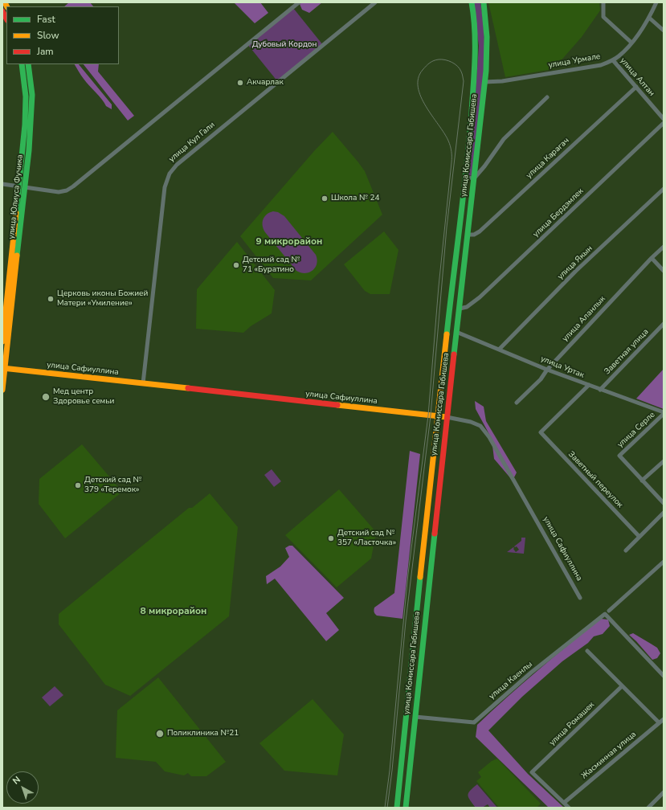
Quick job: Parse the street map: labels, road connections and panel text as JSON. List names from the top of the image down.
{
  "streets": {
    "street": [
      "улица Урмале",
      "улица Алтан",
      "улица Кул Гали",
      "улица Комиссара Габишева",
      "улица Карагач",
      "улица Юлиуса Фучика",
      "улица Бердэмлек",
      "улица Якын",
      "улица Аланлык",
      "Заветная улица",
      "улица Уртак",
      "улица Сафиуллина",
      "улица Серле",
      "Заветный переулок",
      "улица Каенлы",
      "улица Ромашек",
      "Жасминная улица"
    ]
  },
  "crossings": [
    ["улица Урмале", "улица Алтан"],
    ["улица Урмале", "улица Комиссара Габишева"],
    ["улица Алтан", "улица Карагач"],
    ["улица Кул Гали", "улица Сафиуллина"],
    ["улица Комиссара Габишева", "улица Карагач"],
    ["улица Комиссара Габишева", "улица Бердэмлек"],
    ["улица Комиссара Габишева", "улица Уртак"],
    ["улица Комиссара Габишева", "улица Сафиуллина"],
    ["улица Комиссара Габишева", "улица Каенлы"],
    ["улица Юлиуса Фучика", "улица Сафиуллина"],
    ["улица Якын", "улица Уртак"],
    ["улица Аланлык", "улица Уртак"],
    ["Заветная улица", "улица Уртак"],
    ["улица Уртак", "улица Серле"],
    ["улица Уртак", "Заветный переулок"],
    ["улица Ромашек", "Жасминная улица"]
  ],
  "districts": ["9 микрорайон", "8 микрорайон"],
  "parks": ["Дубовый Кордон"],
  "places": [
    "Акчарлак",
    "Школа № 24",
    "Детский сад № 71 «Буратино",
    "Церковь иконы Божией Матери «Умиление»",
    "Мед центр Здоровье семьи",
    "Детский сад № 379 «Теремок»",
    "Детский сад № 357 «Ласточка»",
    "Поликлиника №21"
  ],
  "legend": ["Fast", "Slow", "Jam"],
  "north": "top left"
}
